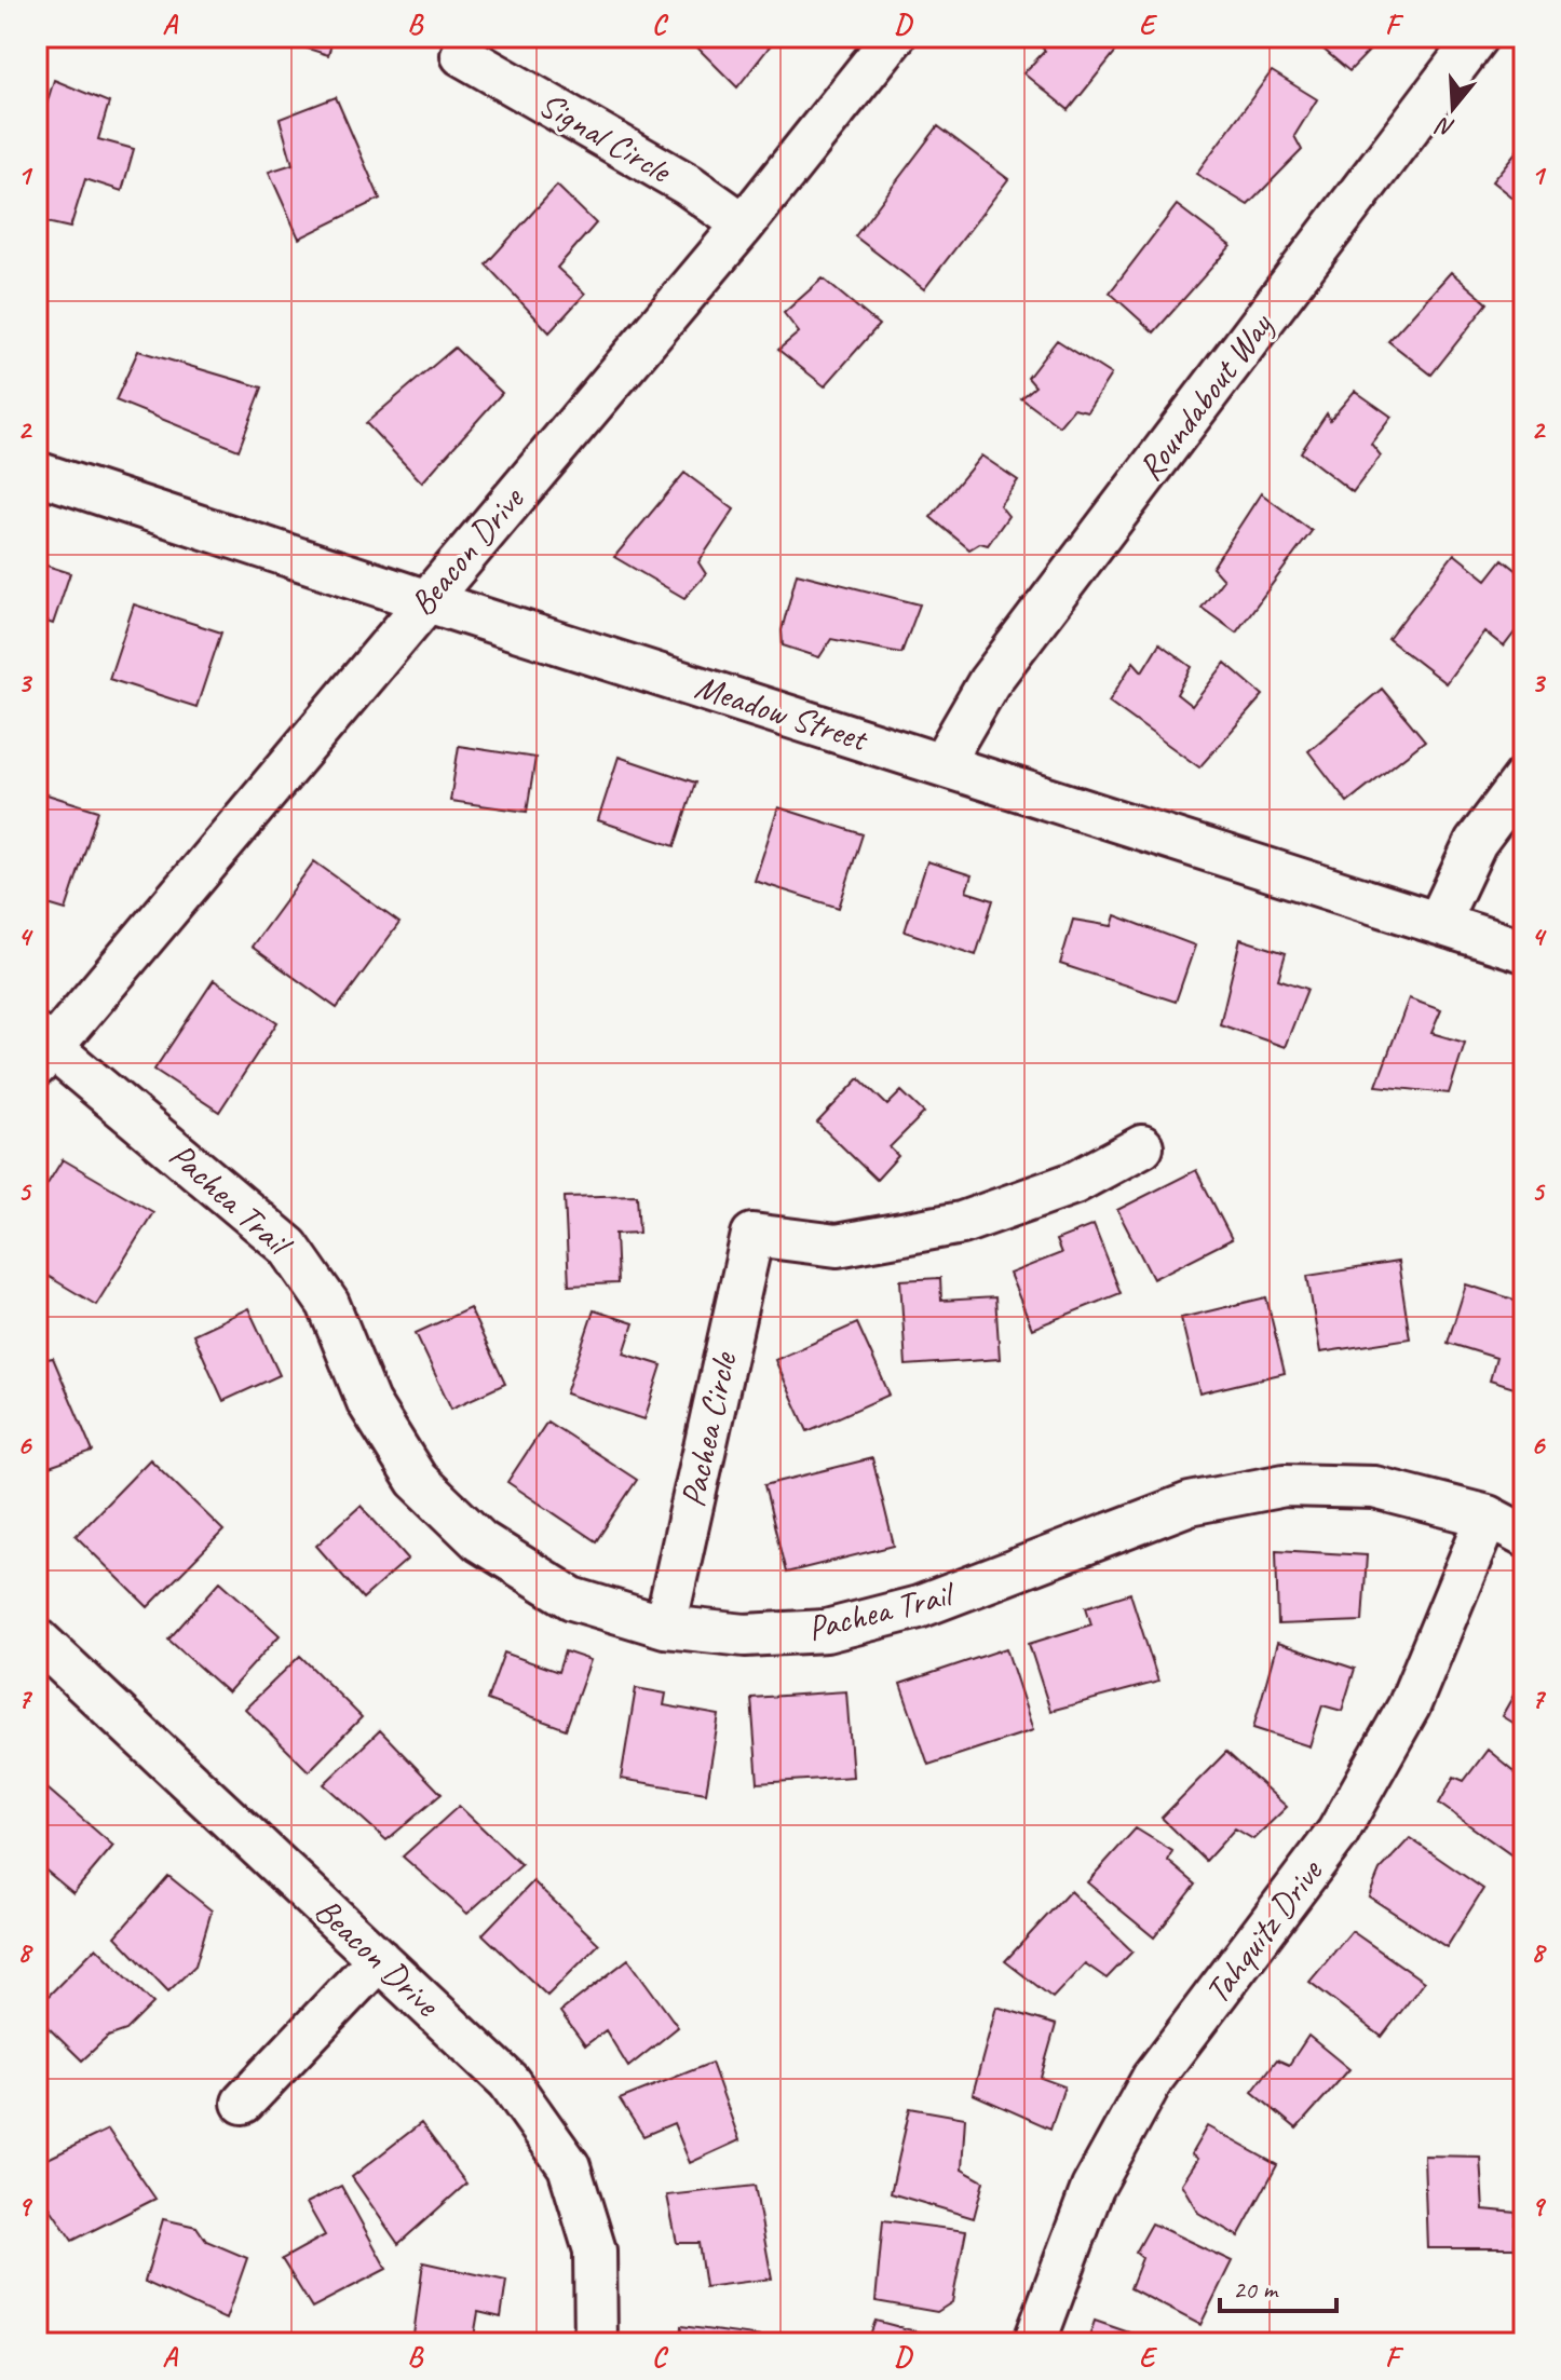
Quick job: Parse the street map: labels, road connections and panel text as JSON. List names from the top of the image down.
{
  "streets": {
    "street": [
      "Signal Circle",
      "Roundabout Way",
      "Beacon Drive",
      "Meadow Street",
      "Pachea Trail",
      "Pachea Circle",
      "Tahquitz Drive"
    ]
  },
  "crossings": [
    ["Signal Circle", "Beacon Drive"],
    ["Roundabout Way", "Meadow Street"],
    ["Beacon Drive", "Meadow Street"],
    ["Beacon Drive", "Pachea Trail"],
    ["Pachea Trail", "Pachea Circle"],
    ["Pachea Trail", "Tahquitz Drive"]
  ],
  "scale_bar": "20 m",
  "north": "bottom",
  "grid": {
    "columns": [
      "A",
      "B",
      "C",
      "D",
      "E",
      "F"
    ],
    "rows": [
      "1",
      "2",
      "3",
      "4",
      "5",
      "6",
      "7",
      "8",
      "9"
    ]
  }
}
